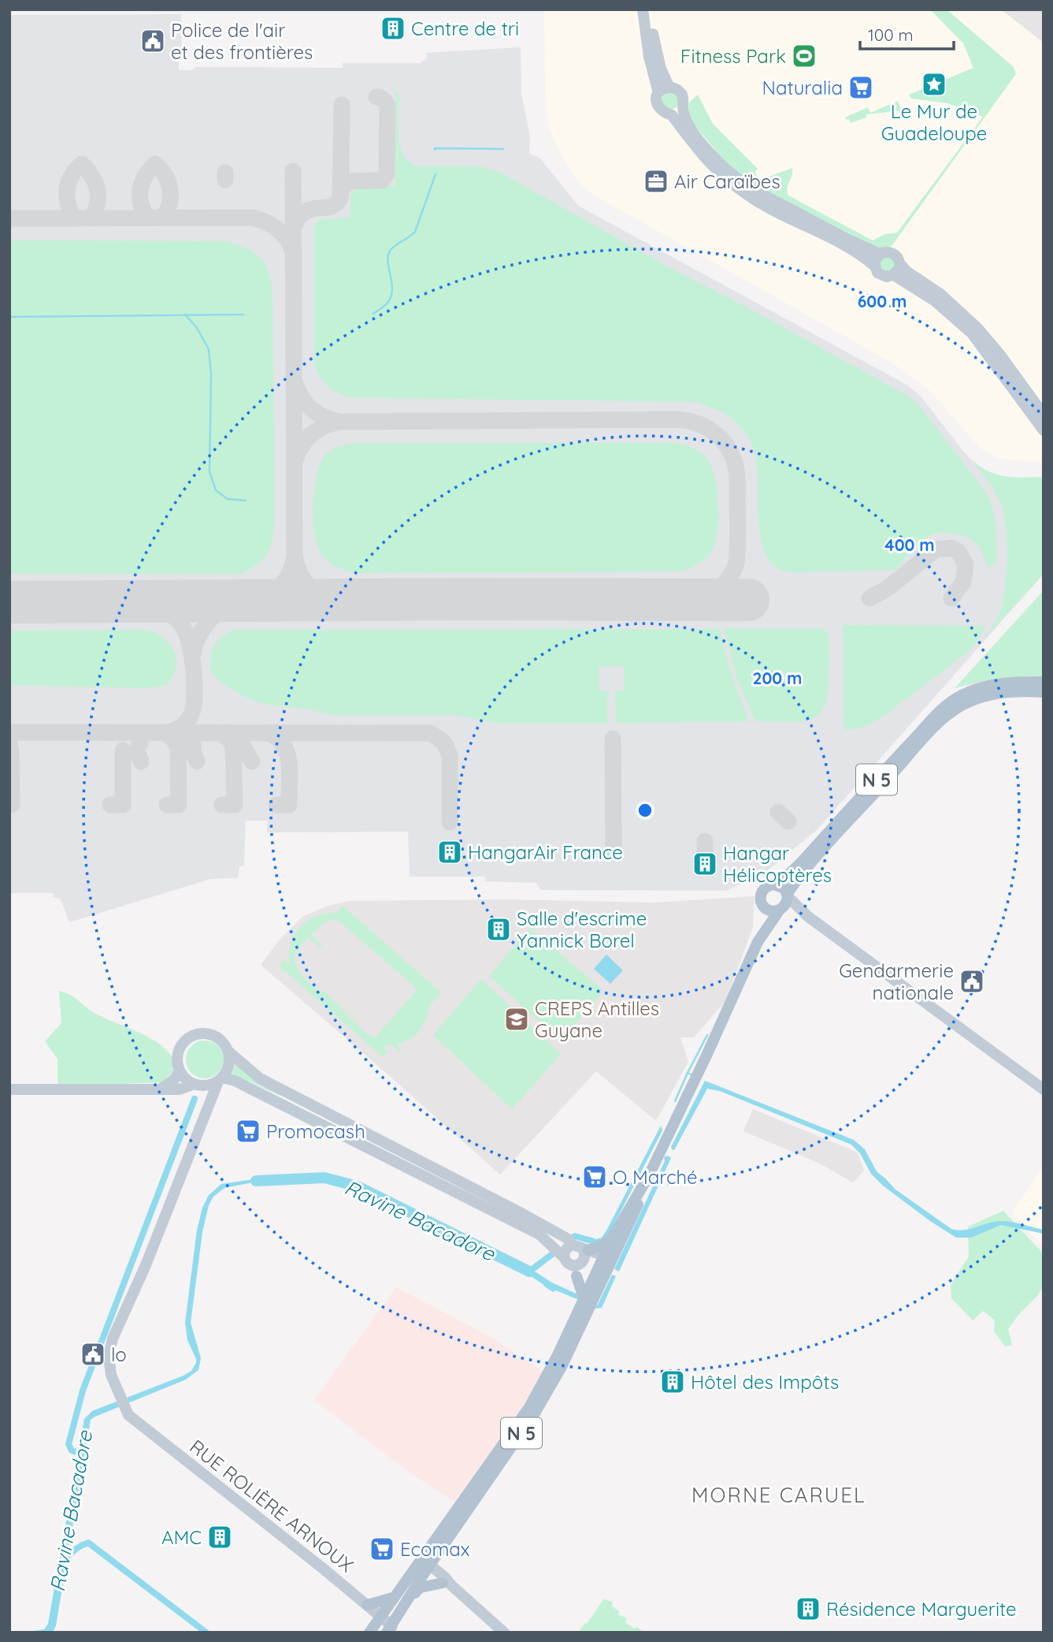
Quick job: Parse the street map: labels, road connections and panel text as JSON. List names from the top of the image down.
{
  "streets": {
    "main road": ["N 5", "RUE ROLIÈRE ARNOUX"]
  },
  "crossings": [
    ["N 5", "RUE ROLIÈRE ARNOUX"]
  ],
  "districts": ["MORNE CARUEL"],
  "water": ["Ravine Bacadore"],
  "places": {
    "building": [
      "Centre de tri",
      "HangarAir France",
      "Hangar Hélicoptères",
      "Salle d'escrime Yannick Borel",
      "Hôtel des Impôts",
      "AMC",
      "Résidence Marguerite"
    ],
    "public building": ["Police de l'air et des frontières", "Gendarmerie nationale", "lo"],
    "sports": ["Fitness Park"],
    "place": ["Le Mur de Guadeloupe"],
    "supermarket": [
      "Naturalia",
      "Promocash",
      "O Marché",
      "Ecomax"
    ],
    "office": ["Air Caraïbes"],
    "school or university": ["CREPS Antilles Guyane"]
  },
  "scale_bar": "100 m",
  "rings": ["600 m", "400 m", "200 m"]
}
